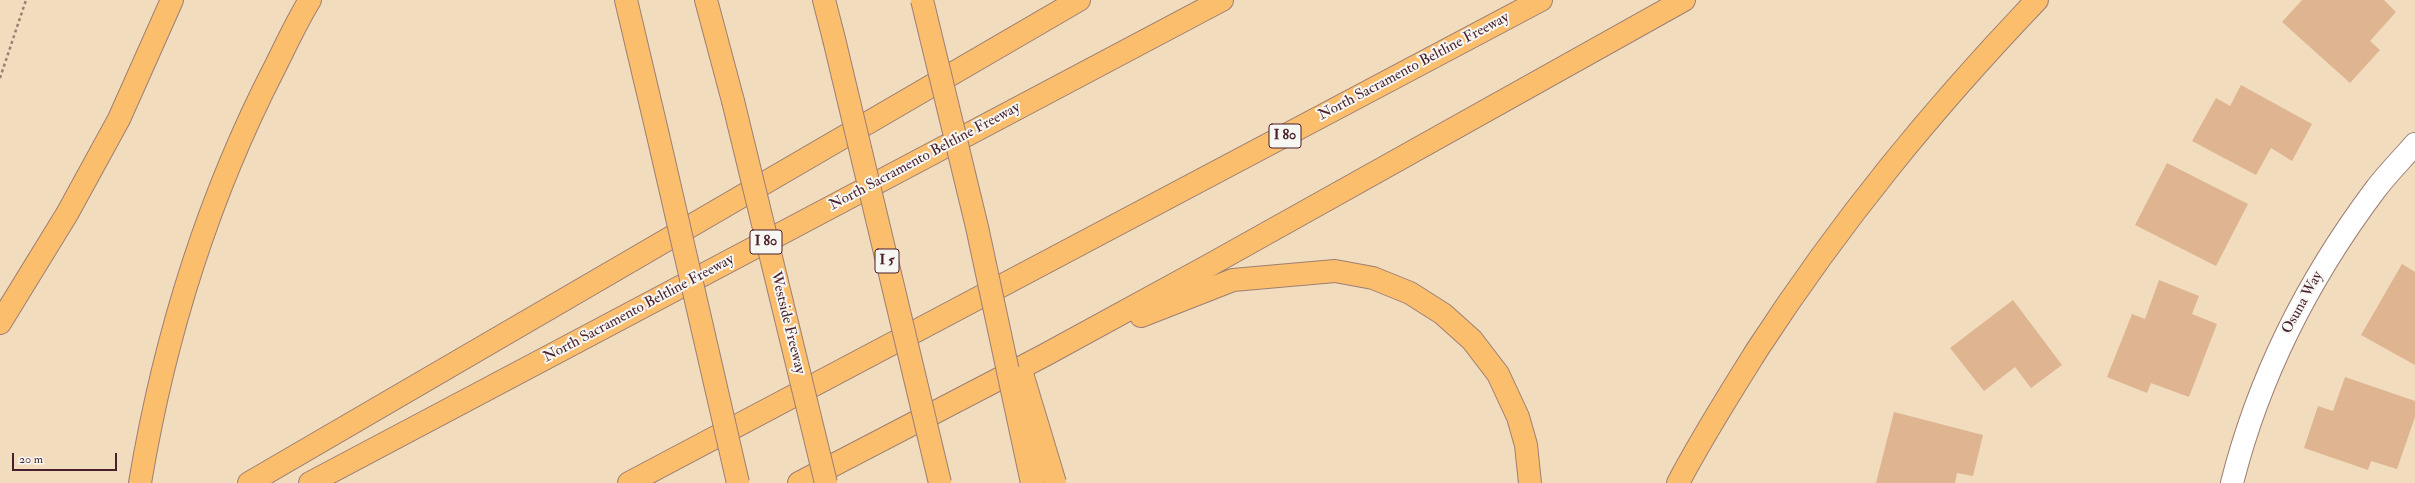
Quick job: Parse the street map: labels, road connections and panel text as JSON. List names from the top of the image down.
{
  "streets": {
    "highway": [
      "North Sacramento Beltline Freeway",
      "I 80",
      "I 5",
      "Westside Freeway"
    ],
    "street": ["Osuna Way"]
  },
  "scale_bar": "20 m"
}
